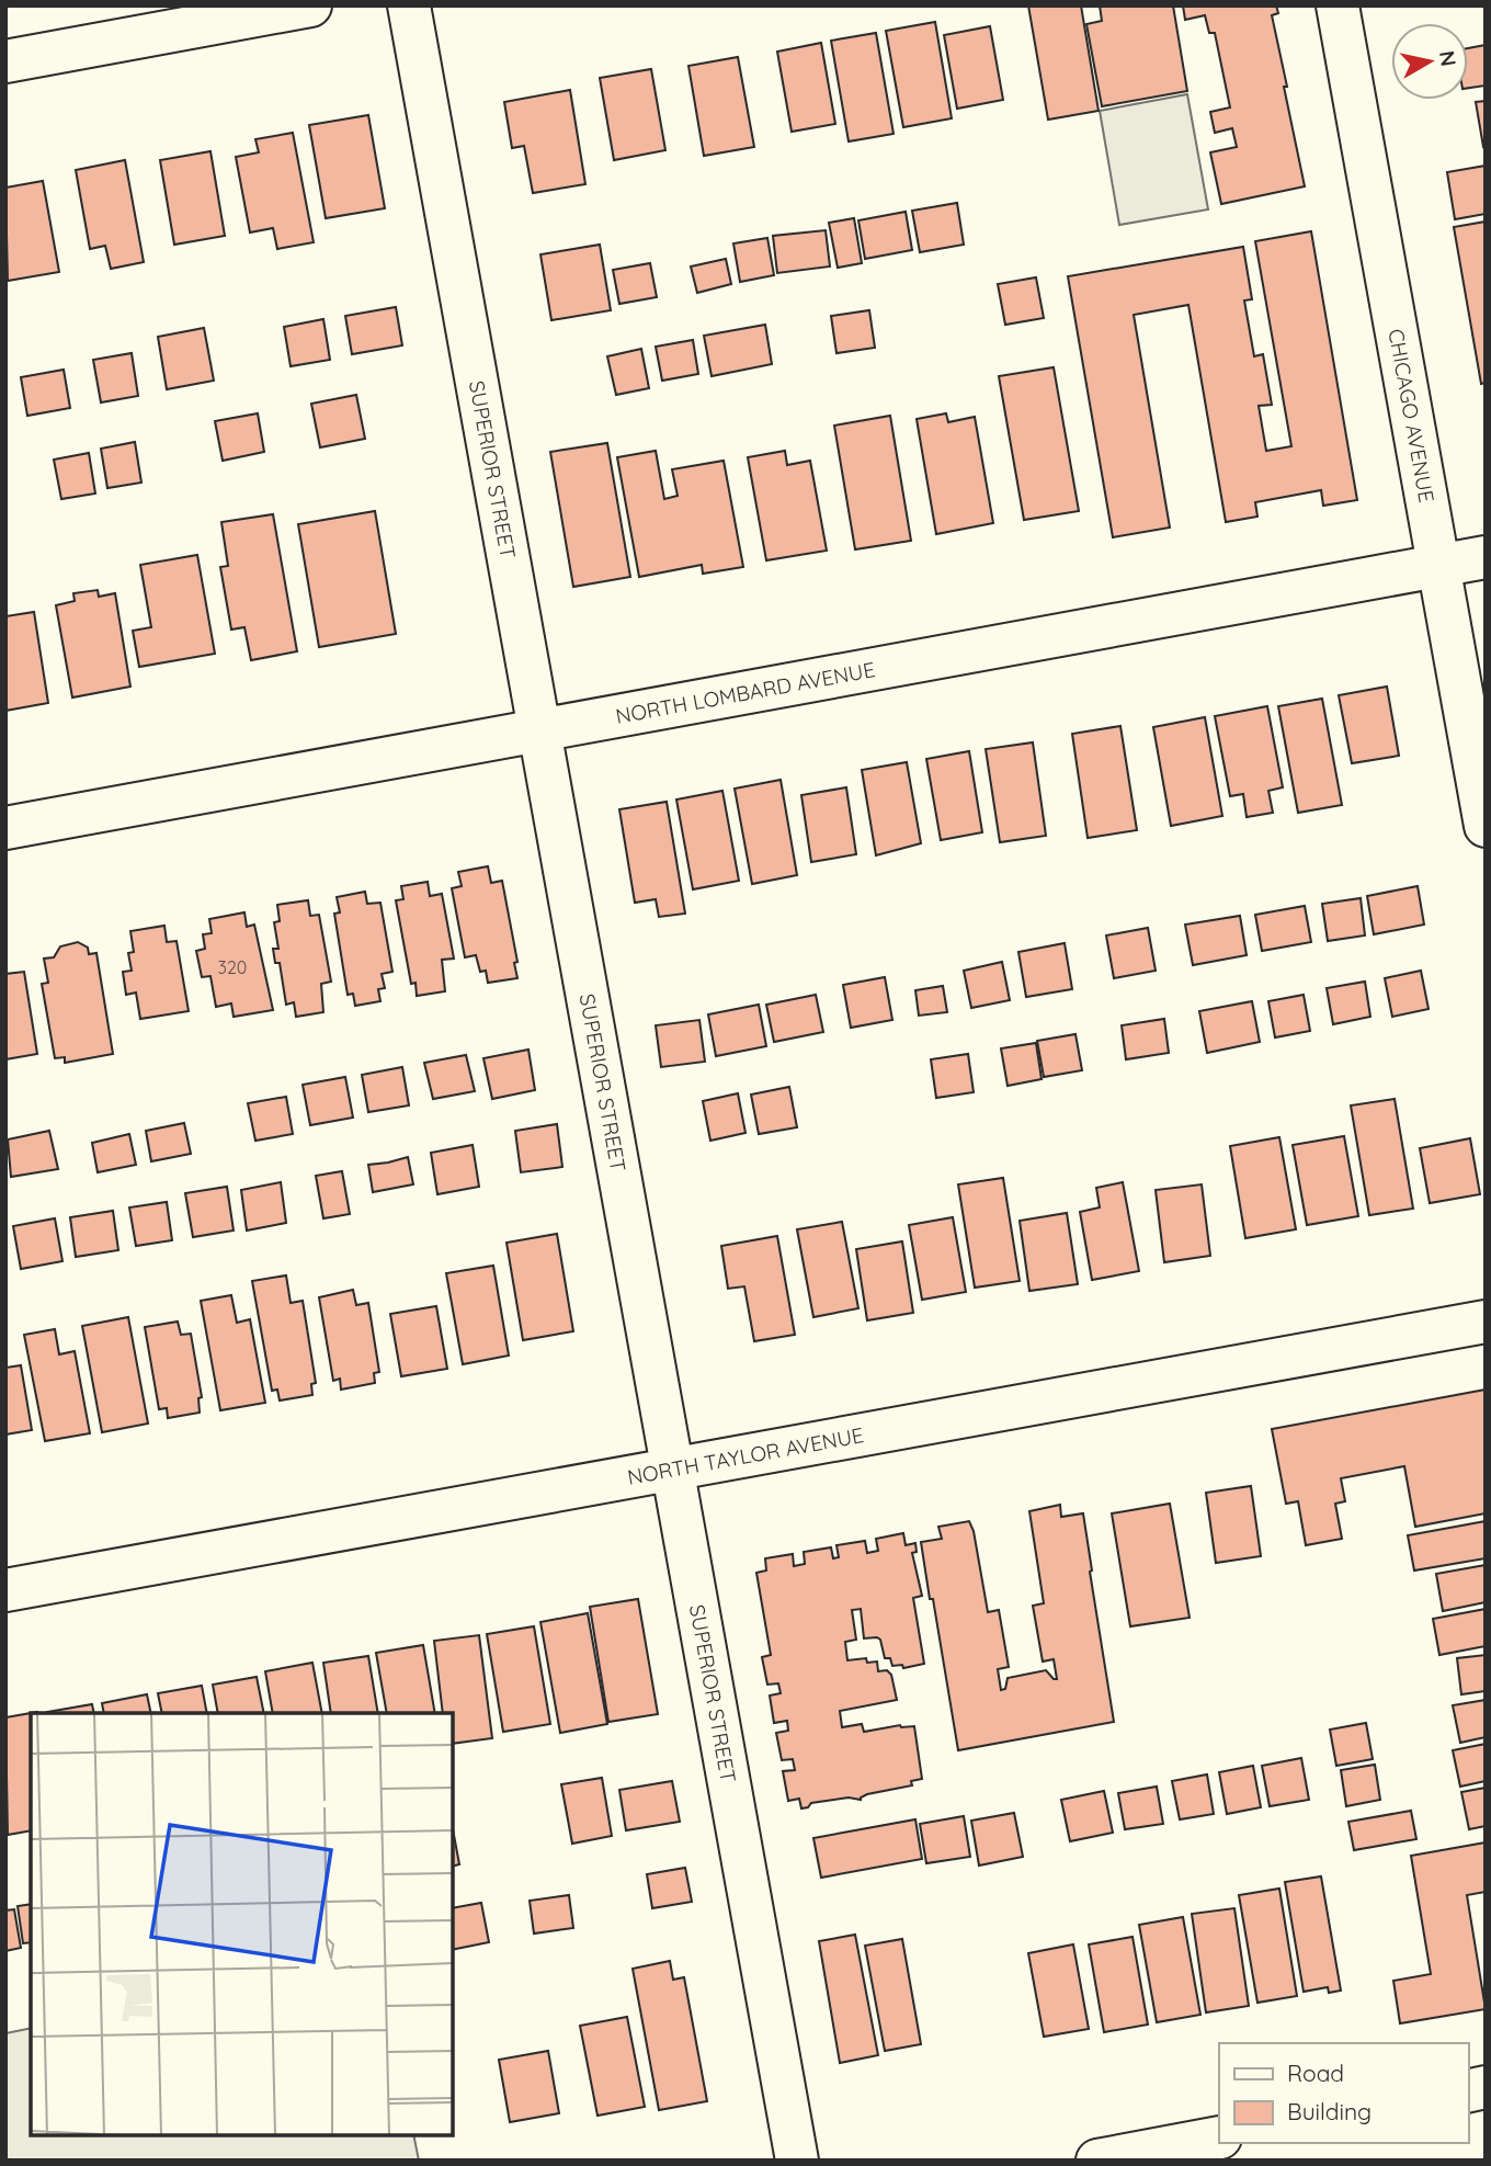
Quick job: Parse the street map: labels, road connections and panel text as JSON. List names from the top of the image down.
{
  "streets": {
    "street": [
      "CHICAGO AVENUE",
      "SUPERIOR STREET",
      "NORTH LOMBARD AVENUE",
      "NORTH TAYLOR AVENUE"
    ]
  },
  "crossings": [
    ["CHICAGO AVENUE", "NORTH LOMBARD AVENUE"],
    ["SUPERIOR STREET", "NORTH LOMBARD AVENUE"],
    ["SUPERIOR STREET", "NORTH TAYLOR AVENUE"]
  ],
  "house_numbers": ["320"],
  "legend": ["Road", "Building"],
  "north": "right"
}
